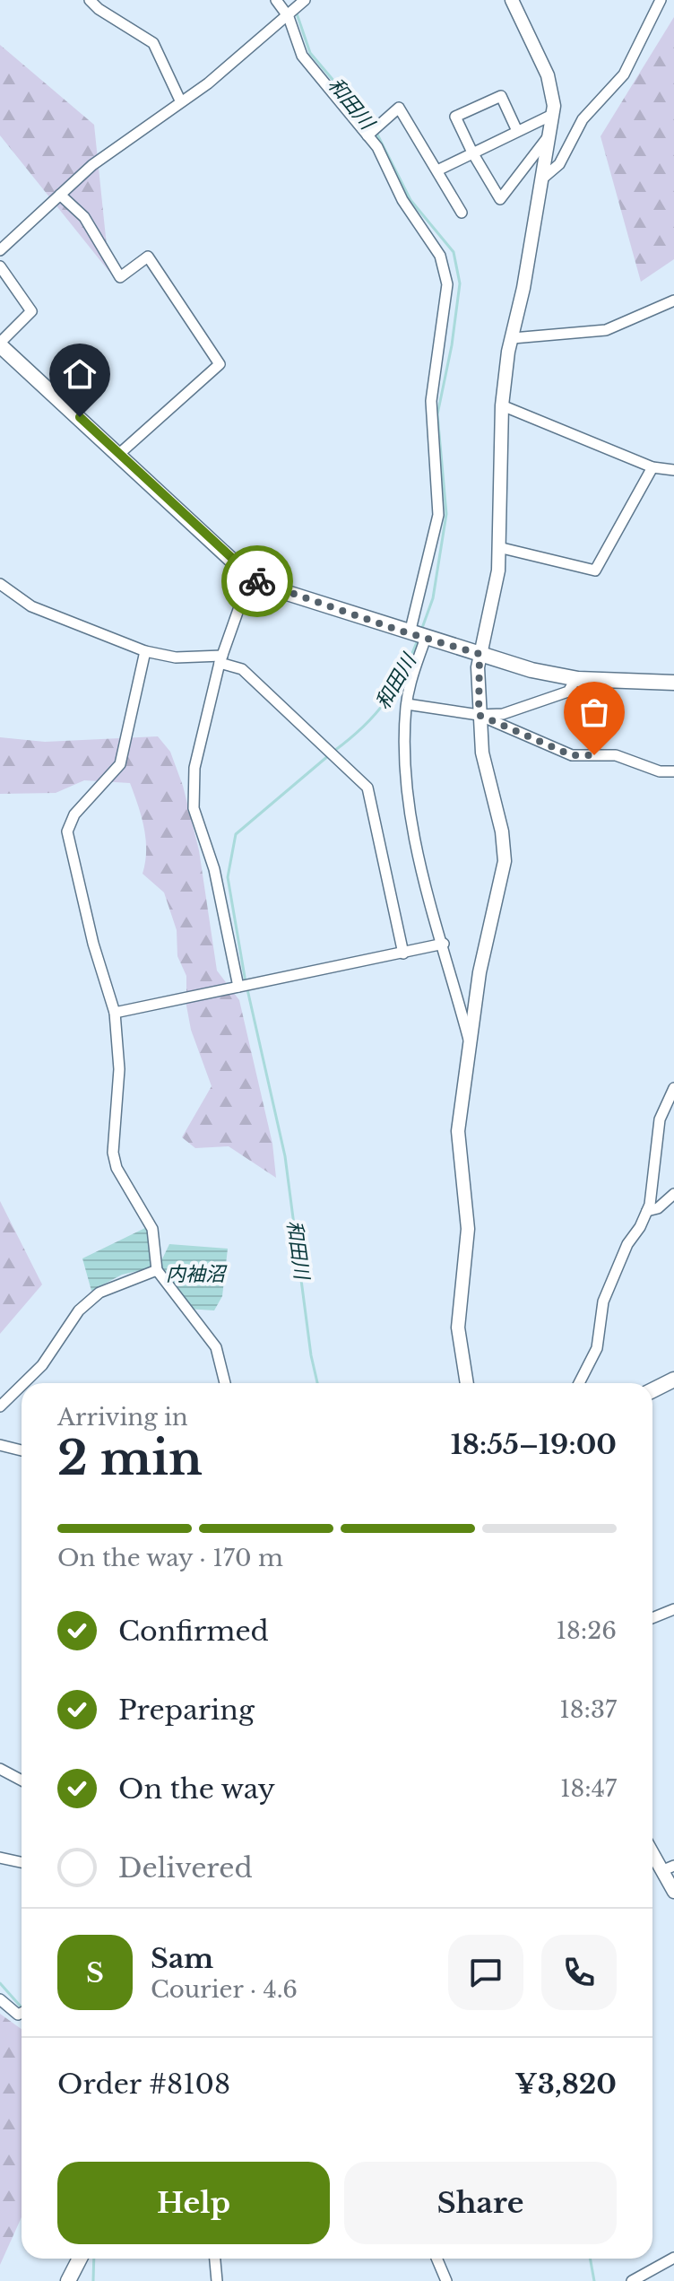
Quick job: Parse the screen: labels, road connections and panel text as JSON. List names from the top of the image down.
{
  "water": ["和田川", "内袖沼"],
  "page": {
    "heading": ["2 min", "Arriving in", "18:55–19:00"],
    "panel": [
      "Sam",
      "Courier · 4.6",
      "Order #8108",
      "¥3,820"
    ],
    "bar": "On the way · 170 m",
    "list": [
      ["Confirmed", "18:26"],
      ["Preparing", "18:37"],
      ["On the way", "18:47"],
      "Delivered"
    ],
    "round": "S",
    "buttons": ["Help", "Share"]
  }
}
